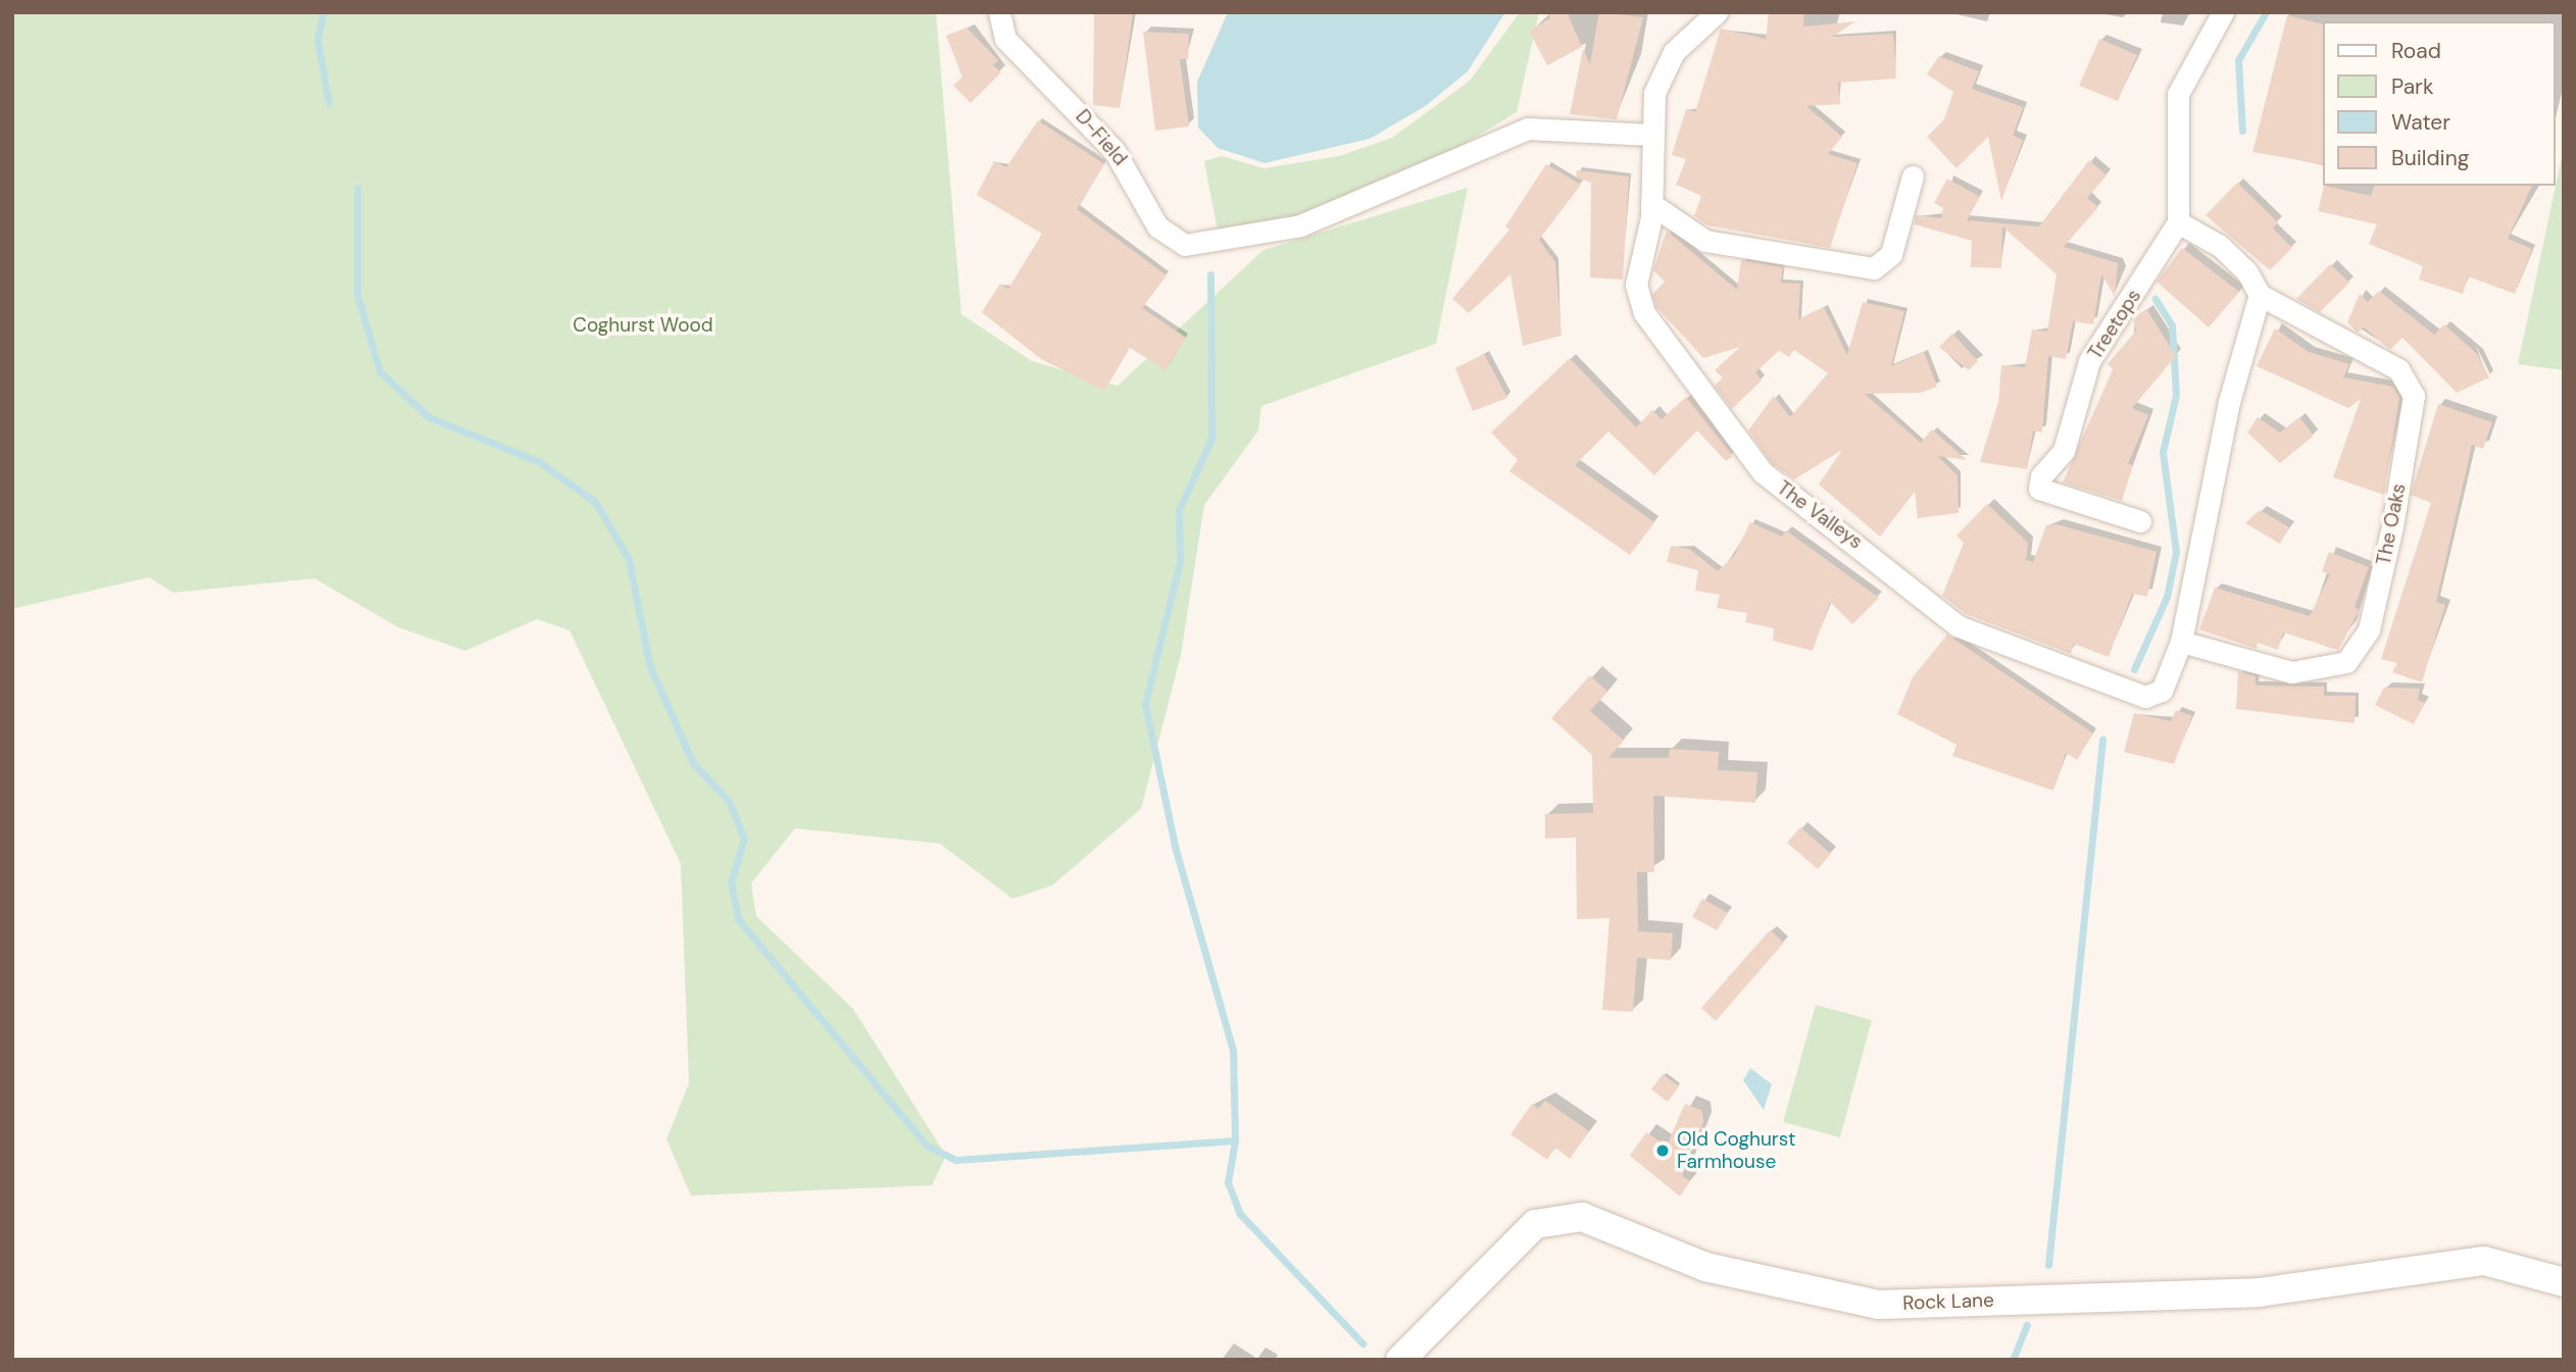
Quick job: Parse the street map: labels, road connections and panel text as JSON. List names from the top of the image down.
{
  "streets": {
    "street": [
      "D-Field",
      "Treetops",
      "The Valleys",
      "The Oaks",
      "Rock Lane"
    ]
  },
  "crossings": [
    ["D-Field", "The Valleys"],
    ["The Valleys", "The Oaks"]
  ],
  "parks": ["Coghurst Wood"],
  "places": ["Old Coghurst Farmhouse"],
  "legend": [
    "Road",
    "Park",
    "Water",
    "Building"
  ]
}
